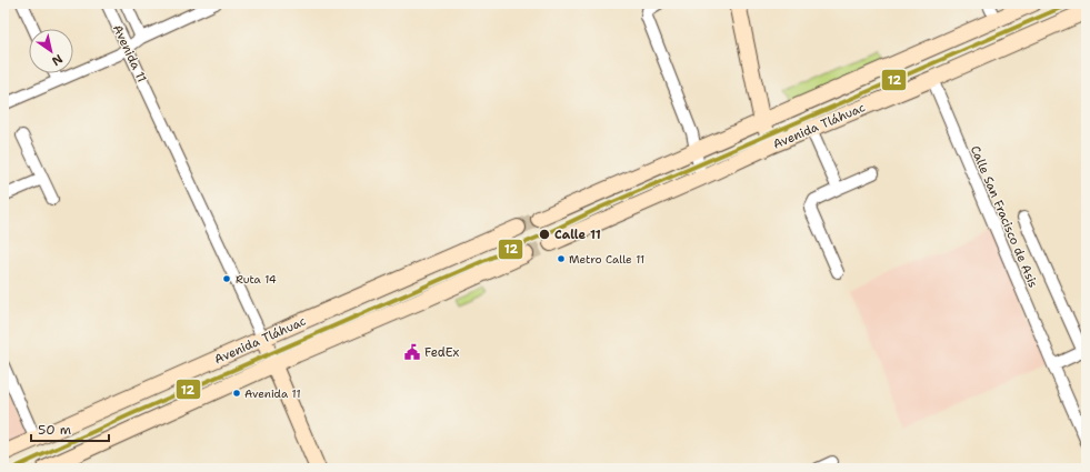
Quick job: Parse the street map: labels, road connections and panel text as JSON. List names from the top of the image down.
{
  "streets": {
    "main road": ["Avenida 11", "Avenida Tláhuac"],
    "street": ["Calle San Fracisco de Asis"]
  },
  "crossings": [
    ["Avenida 11", "Avenida Tláhuac"],
    ["Avenida Tláhuac", "Calle San Fracisco de Asis"]
  ],
  "places": {
    "other": [
      "Calle 11",
      "Metro Calle 11",
      "Ruta 14",
      "Avenida 11"
    ],
    "public building": ["FedEx"]
  },
  "lines": ["transit line 12"],
  "scale_bar": "50 m",
  "north": "bottom right"
}
